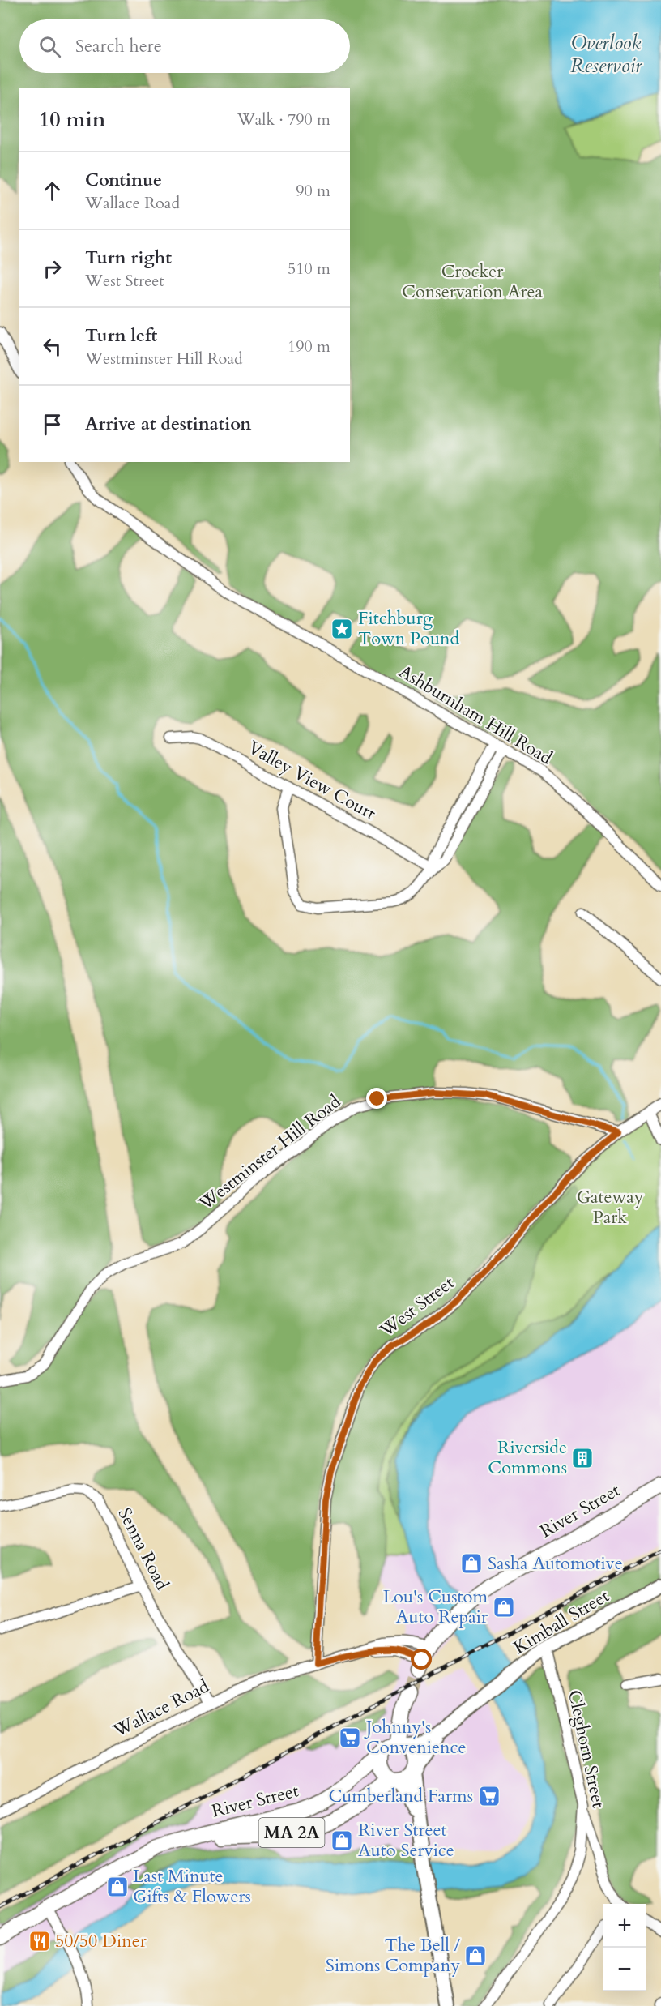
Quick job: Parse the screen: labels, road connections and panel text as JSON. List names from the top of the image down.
{
  "streets": {
    "highway": ["River Street", "MA 2A"],
    "main road": ["Kimball Street"],
    "street": [
      "Ashburnham Hill Road",
      "Valley View Court",
      "Westminster Hill Road",
      "West Street",
      "Senna Road",
      "Wallace Road",
      "Cleghorn Street"
    ]
  },
  "crossings": [
    ["Westminster Hill Road", "West Street"],
    ["West Street", "Wallace Road"],
    ["River Street", "Kimball Street"],
    ["River Street", "Wallace Road"],
    ["River Street", "MA 2A"],
    ["Senna Road", "Wallace Road"],
    ["Kimball Street", "Cleghorn Street"],
    ["Kimball Street", "MA 2A"]
  ],
  "water": ["Overlook Reservoir"],
  "parks": ["Crocker Conservation Area", "Gateway Park"],
  "places": {
    "place": ["Fitchburg Town Pound"],
    "building": ["Riverside Commons"],
    "shop": [
      "Sasha Automotive",
      "Lou's Custom Auto Repair",
      "River Street Auto Service",
      "Last Minute Gifts & Flowers",
      "The Bell / Simons Company"
    ],
    "supermarket": ["Johnny's Convenience", "Cumberland Farms"],
    "restaurant": ["50/50 Diner"]
  },
  "page": {
    "search": "Search here",
    "heading": ["10 min", "Walk · 790 m"],
    "list": [
      ["Continue", "Wallace Road", "90 m"],
      ["Turn right", "West Street", "510 m"],
      ["Turn left", "Westminster Hill Road", "190 m"],
      "Arrive at destination"
    ],
    "map_buttons": ["+", "−"]
  }
}
